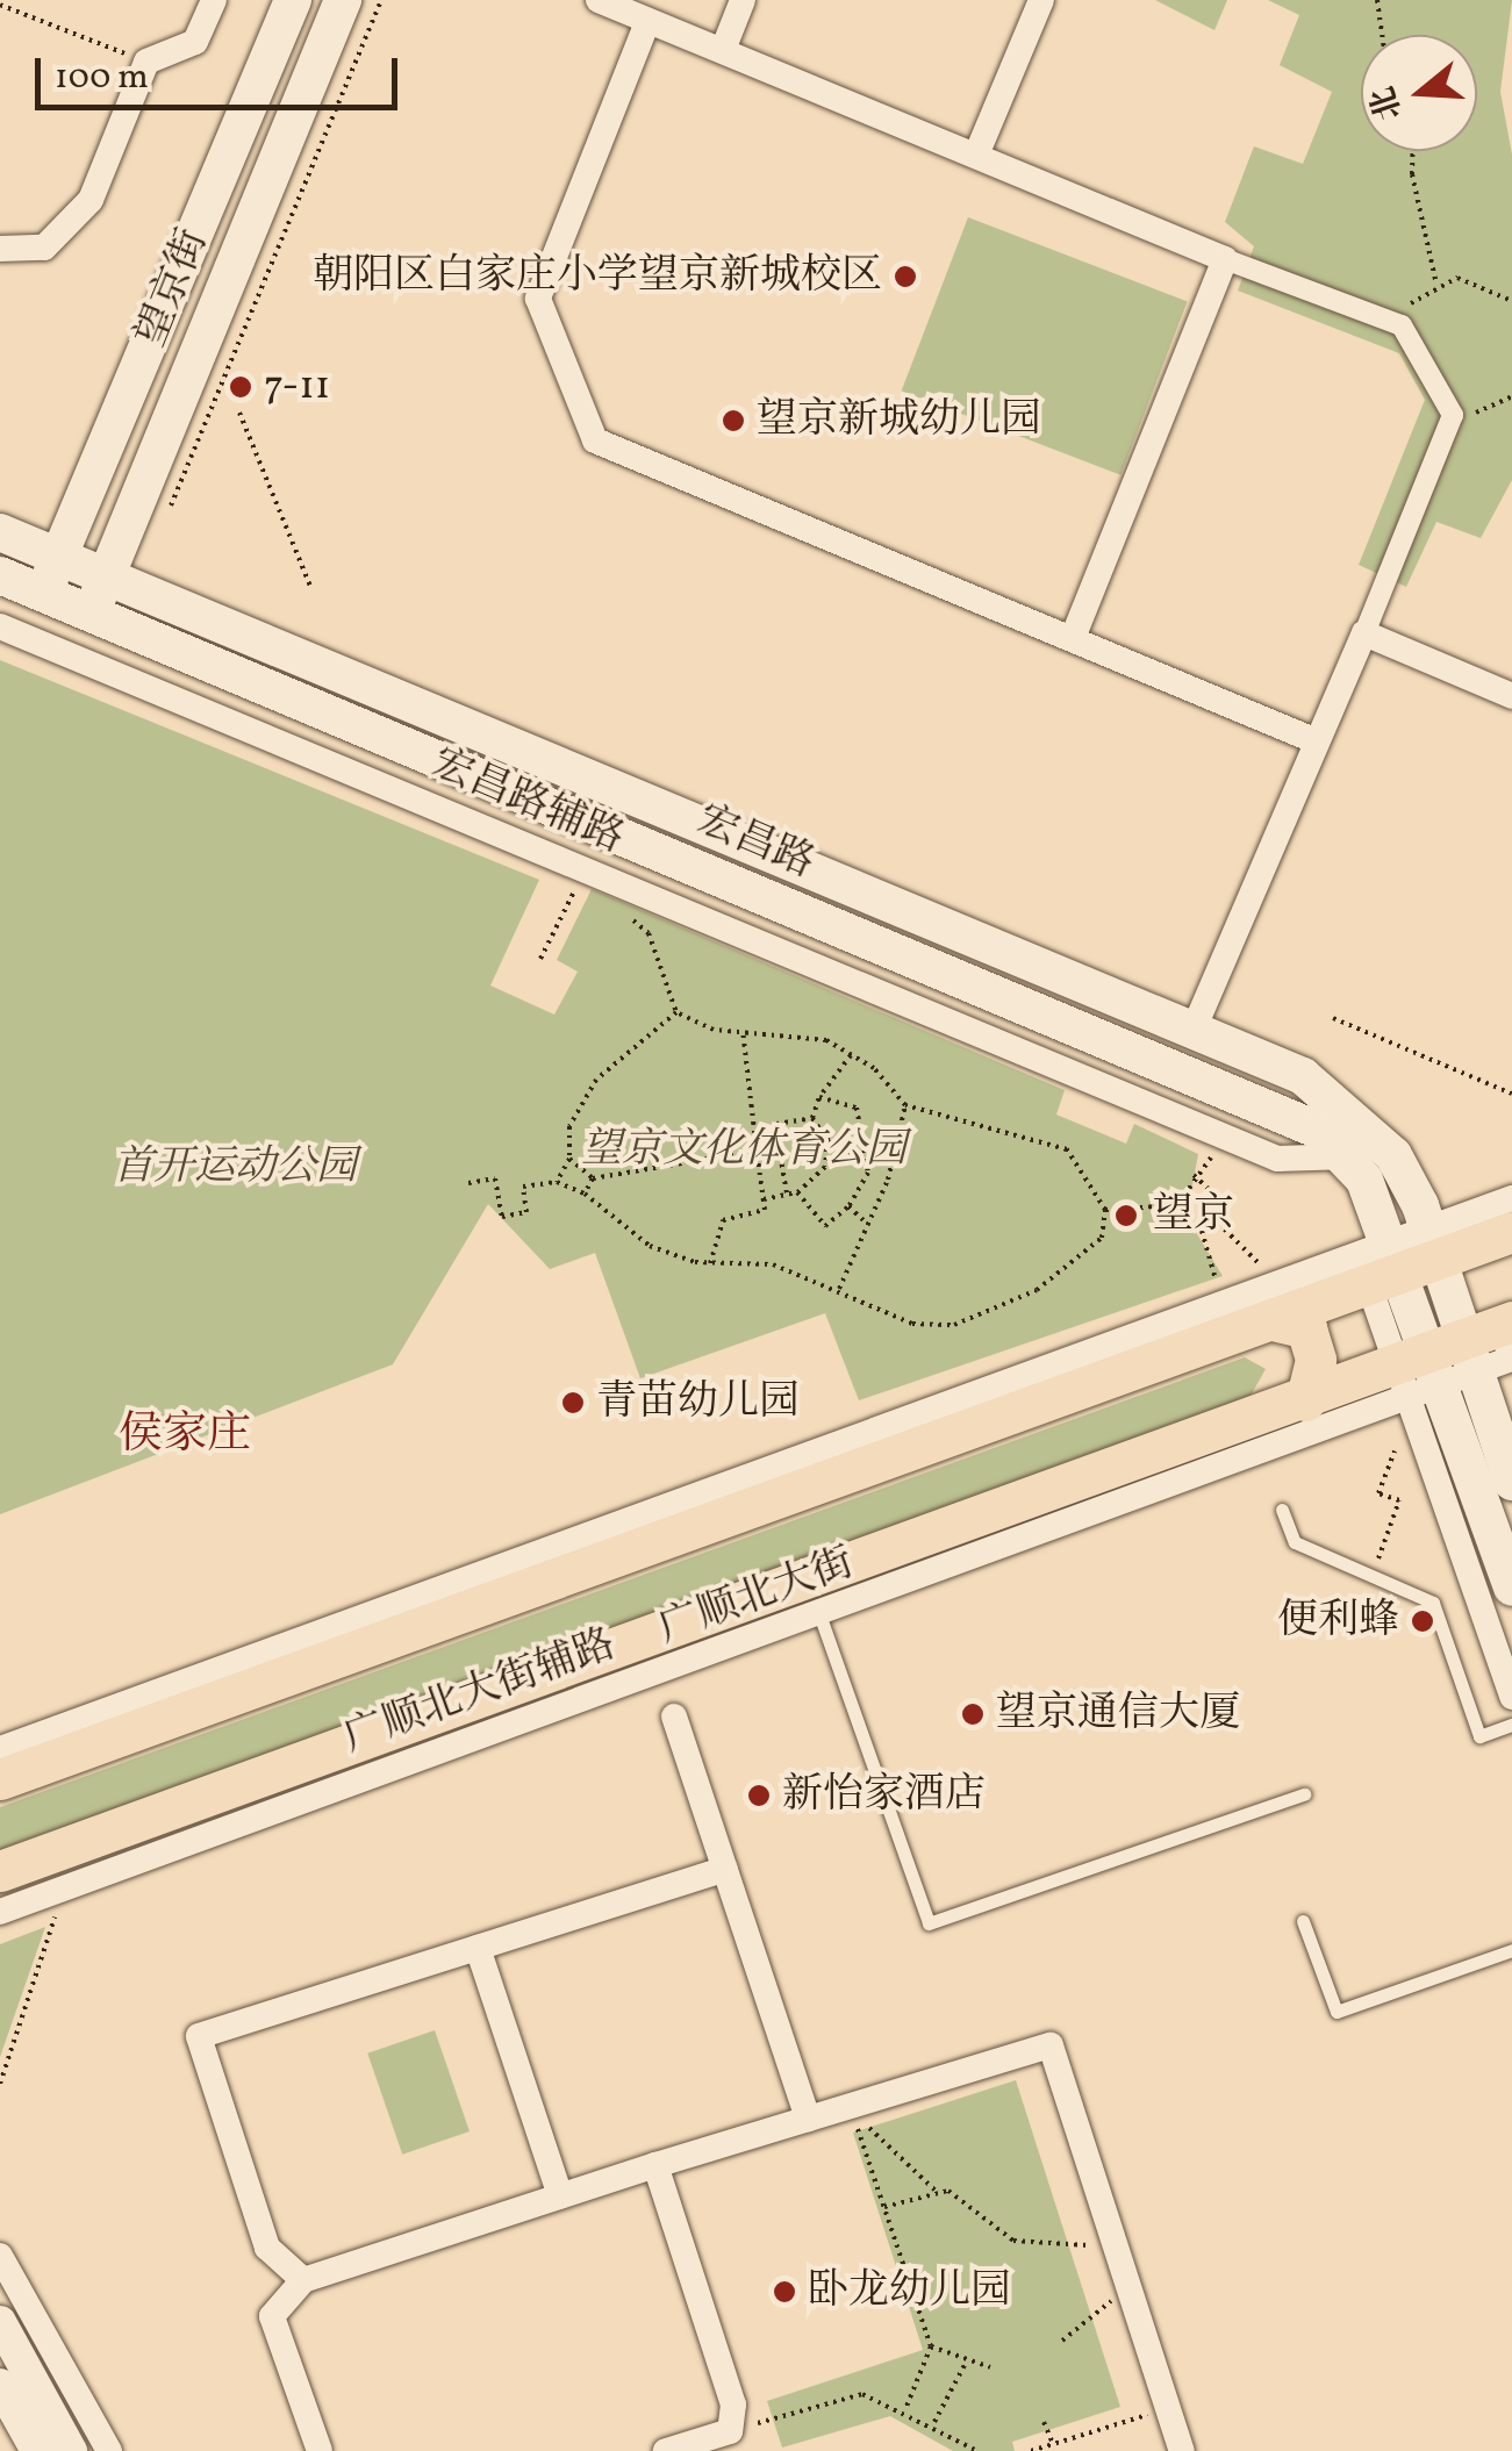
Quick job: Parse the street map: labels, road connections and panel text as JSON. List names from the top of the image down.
{
  "streets": {
    "main road": ["望京街", "宏昌路", "广顺北大街"],
    "street": ["宏昌路辅路", "广顺北大街辅路"]
  },
  "crossings": [
    ["望京街", "宏昌路"],
    ["宏昌路辅路", "宏昌路"],
    ["宏昌路", "广顺北大街"],
    ["广顺北大街", "广顺北大街辅路"]
  ],
  "districts": ["侯家庄"],
  "parks": ["望京文化体育公园", "首开运动公园"],
  "places": [
    "朝阳区白家庄小学望京新城校区",
    "7-11",
    "望京新城幼儿园",
    "望京",
    "青苗幼儿园",
    "便利蜂",
    "望京通信大厦",
    "新怡家酒店",
    "卧龙幼儿园"
  ],
  "scale_bar": "100 m",
  "north": "left"
}
